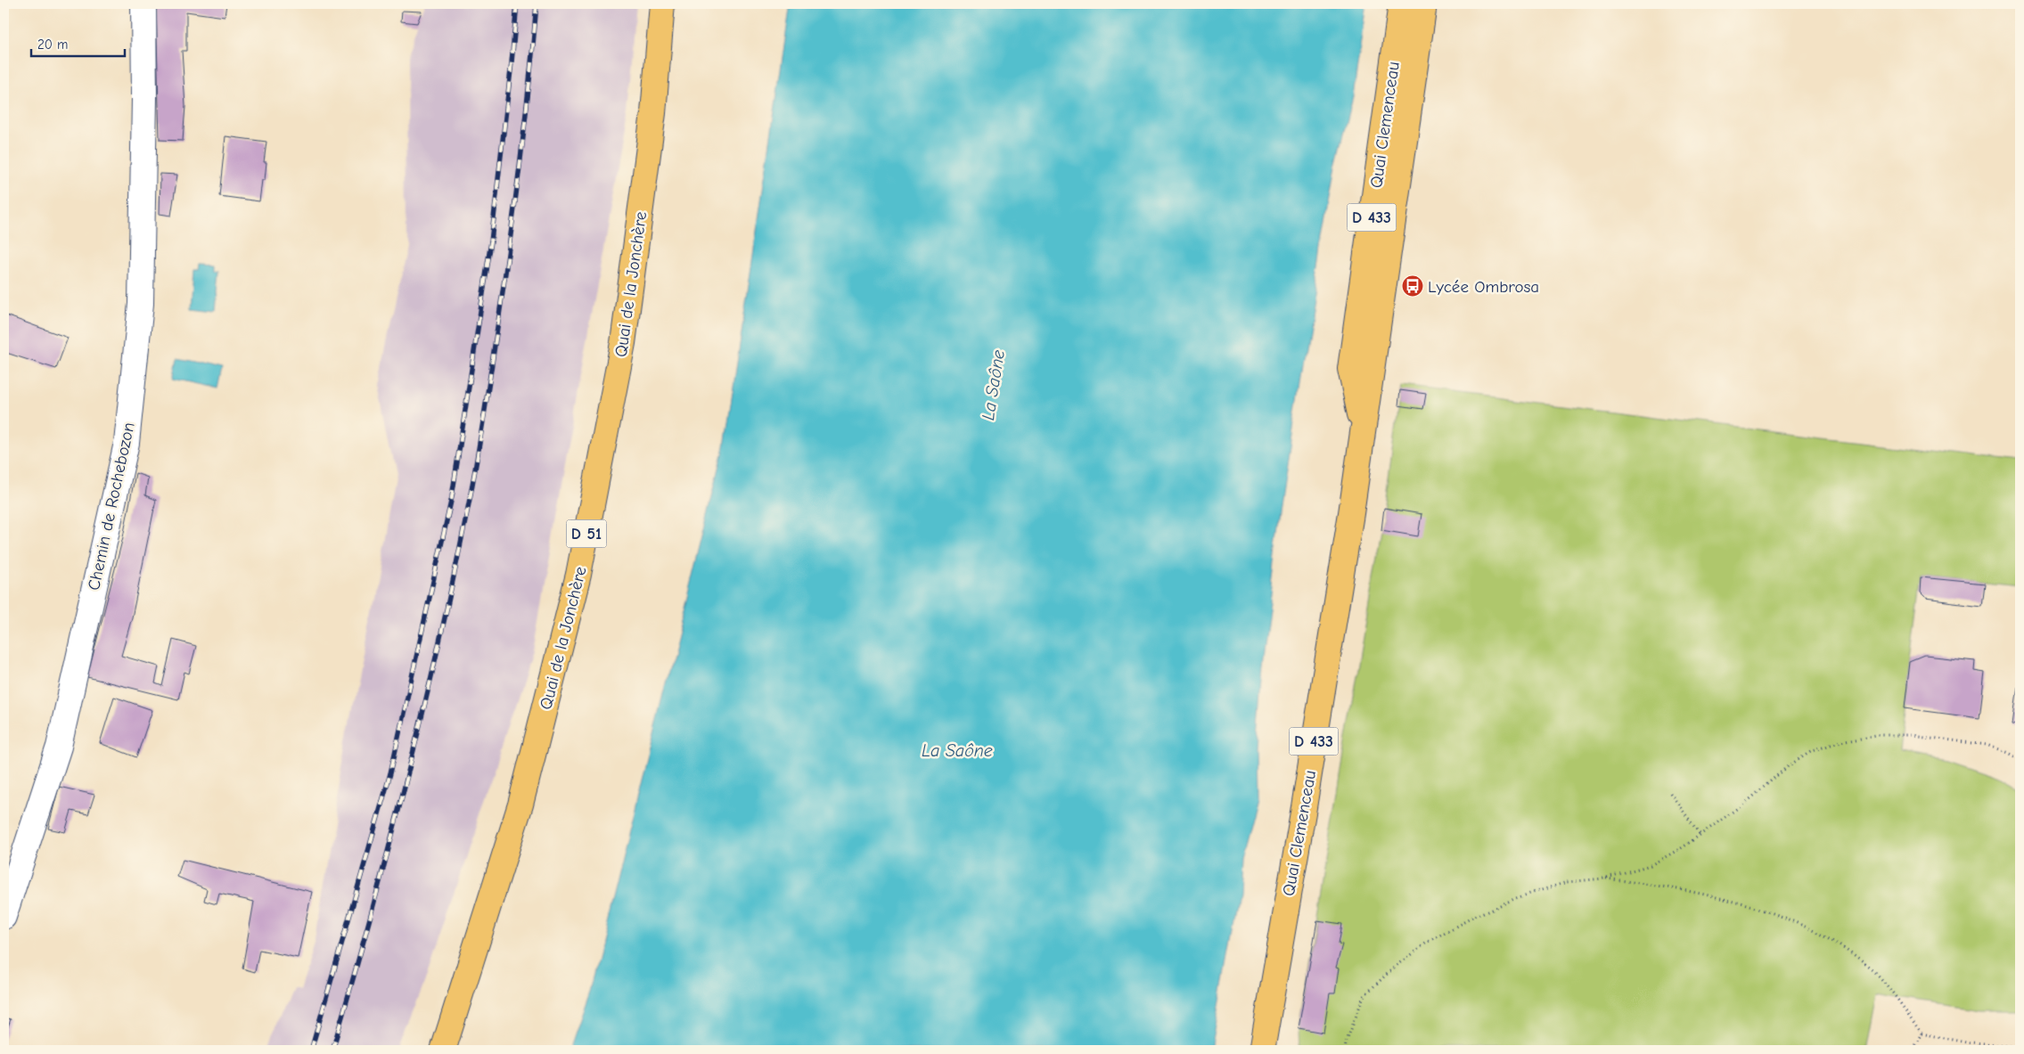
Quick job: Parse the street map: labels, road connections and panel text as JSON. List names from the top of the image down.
{
  "streets": {
    "main road": [
      "Quai Clemenceau",
      "D 433",
      "Quai de la Jonchère",
      "D 51"
    ],
    "street": ["Chemin de Rochebozon"]
  },
  "water": ["La Saône"],
  "places": {
    "bus stop": ["Lycée Ombrosa"]
  },
  "scale_bar": "20 m"
}
